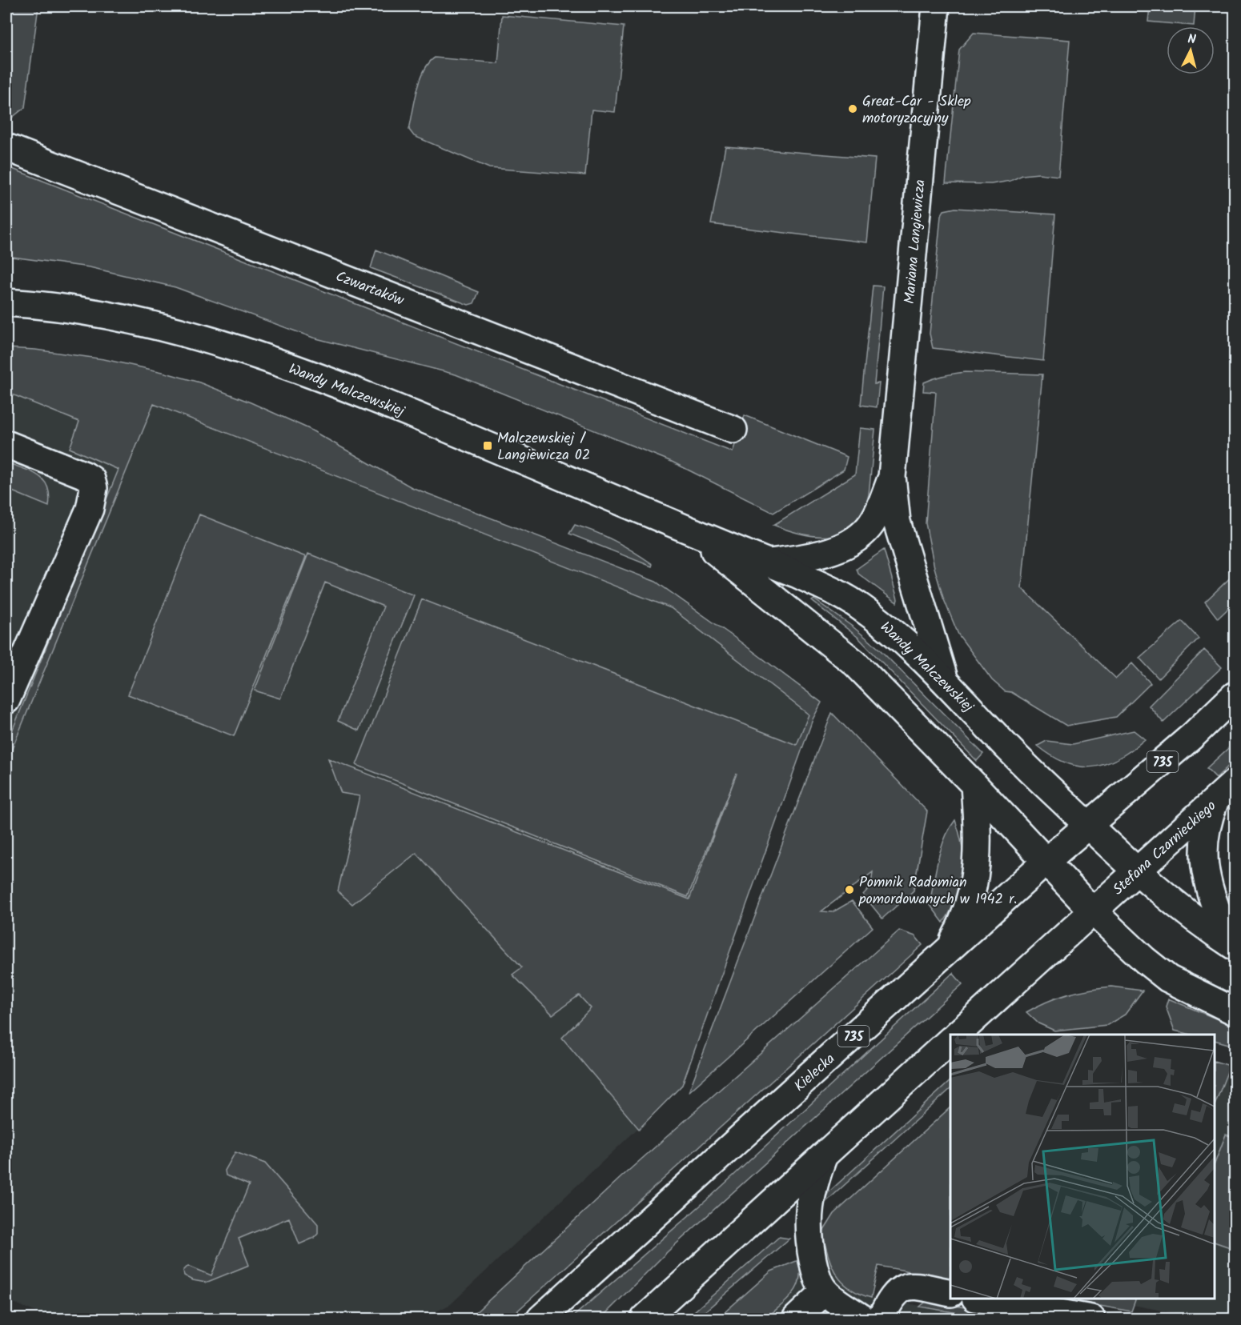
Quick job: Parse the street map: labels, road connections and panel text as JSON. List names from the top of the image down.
{
  "streets": {
    "main road": [
      "Mariana Langiewicza",
      "Czwartaków",
      "Wandy Malczewskiej",
      "735",
      "Stefana Czarnieckiego",
      "Kielecka"
    ]
  },
  "crossings": [
    ["Mariana Langiewicza", "Wandy Malczewskiej"],
    ["Wandy Malczewskiej", "735"],
    ["Wandy Malczewskiej", "Stefana Czarnieckiego"],
    ["Wandy Malczewskiej", "Kielecka"],
    ["735", "Kielecka"]
  ],
  "places": {
    "other": ["Great-Car - Sklep motoryzacyjny", "Pomnik Radomian pomordowanych w 1942 r."],
    "transit": ["Malczewskiej / Langiewicza 02"]
  },
  "north": "top"
}
